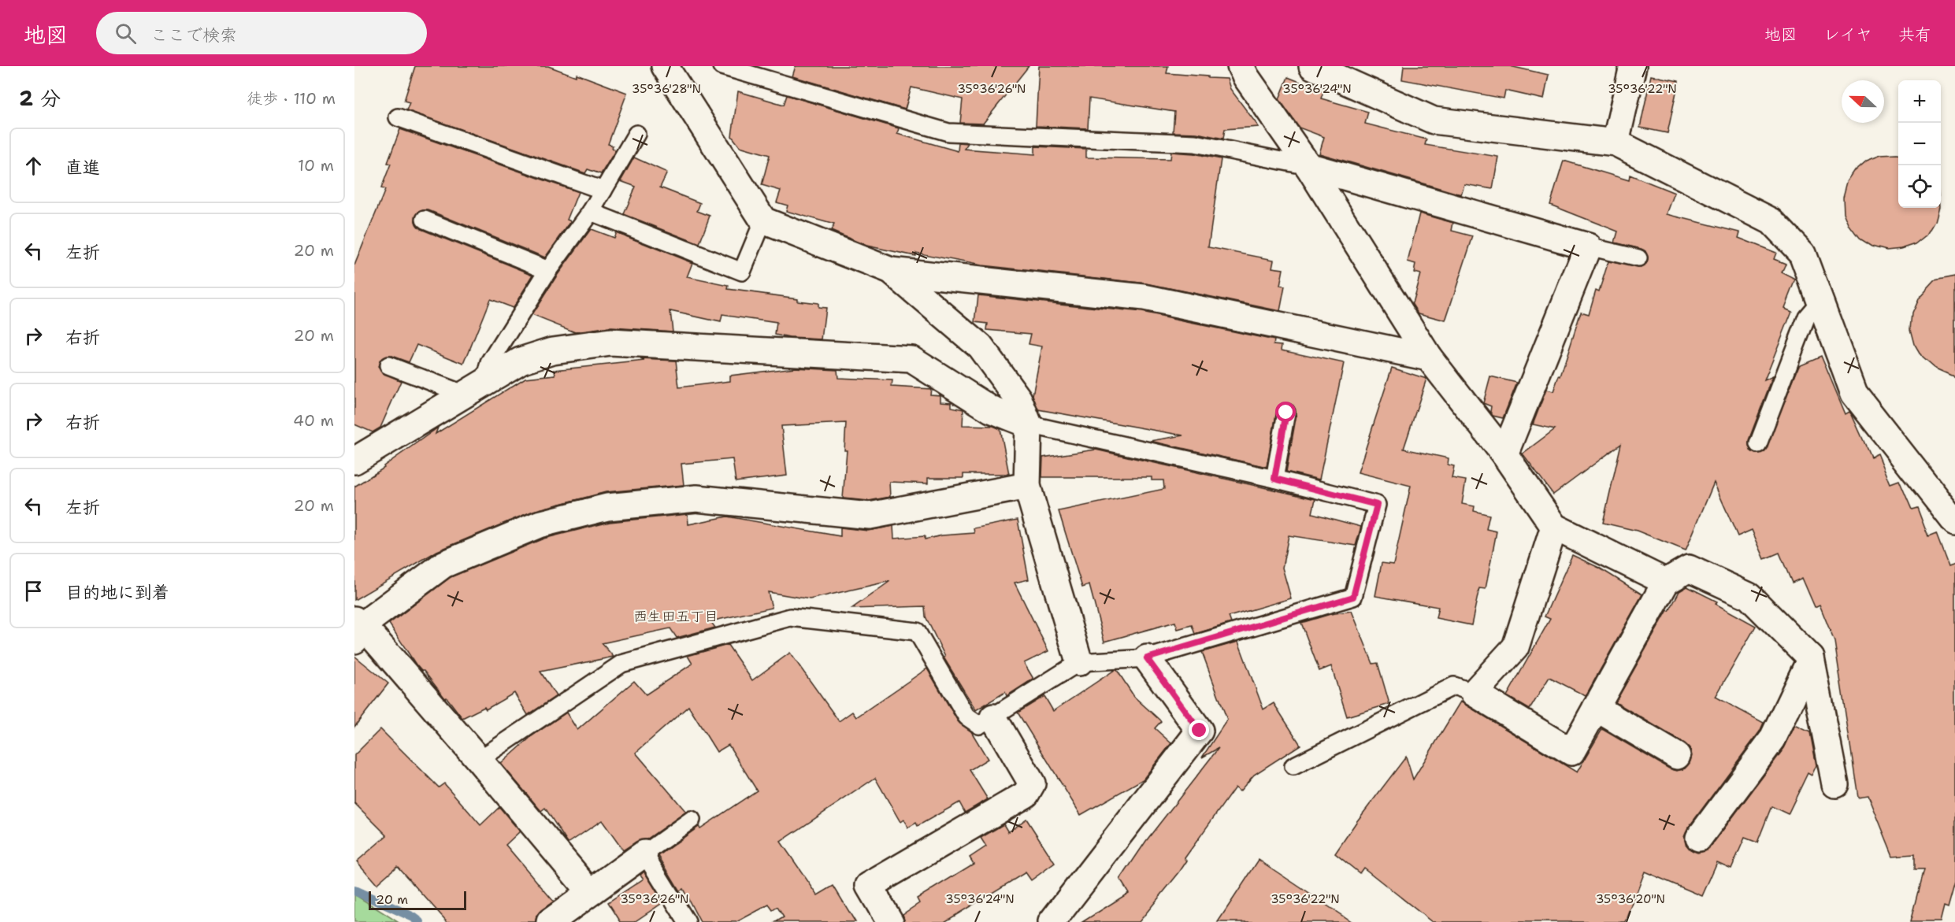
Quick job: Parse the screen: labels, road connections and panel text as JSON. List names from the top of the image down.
{
  "districts": ["西生田五丁目"],
  "scale_bar": "20 m",
  "north": "left",
  "page": {
    "header": "地図",
    "search": "ここで検索",
    "nav": ["地図", "レイヤ", "共有"],
    "heading": ["2 分", "徒歩 · 110 m"],
    "map_buttons": ["+", "−"],
    "list": [
      ["直進", "10 m"],
      ["左折", "20 m"],
      ["右折", "20 m"],
      ["右折", "40 m"],
      ["左折", "20 m"],
      "目的地に到着"
    ],
    "scale": "20 m"
  },
  "coordinates": [
    "35°36'28\"N",
    "35°36'26\"N",
    "35°36'24\"N",
    "35°36'22\"N",
    "35°36'20\"N"
  ]
}
